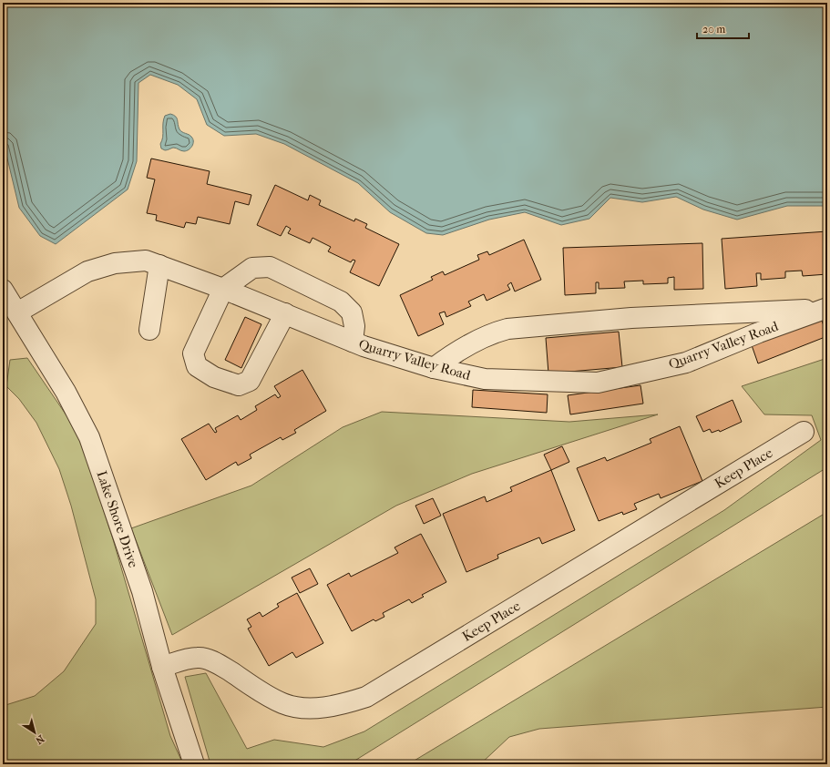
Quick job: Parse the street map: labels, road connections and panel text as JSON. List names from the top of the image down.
{
  "streets": {
    "street": ["Quarry Valley Road", "Keep Place", "Lake Shore Drive"]
  },
  "crossings": [
    ["Quarry Valley Road", "Lake Shore Drive"],
    ["Keep Place", "Lake Shore Drive"]
  ],
  "scale_bar": "20 m",
  "north": "bottom right"
}
